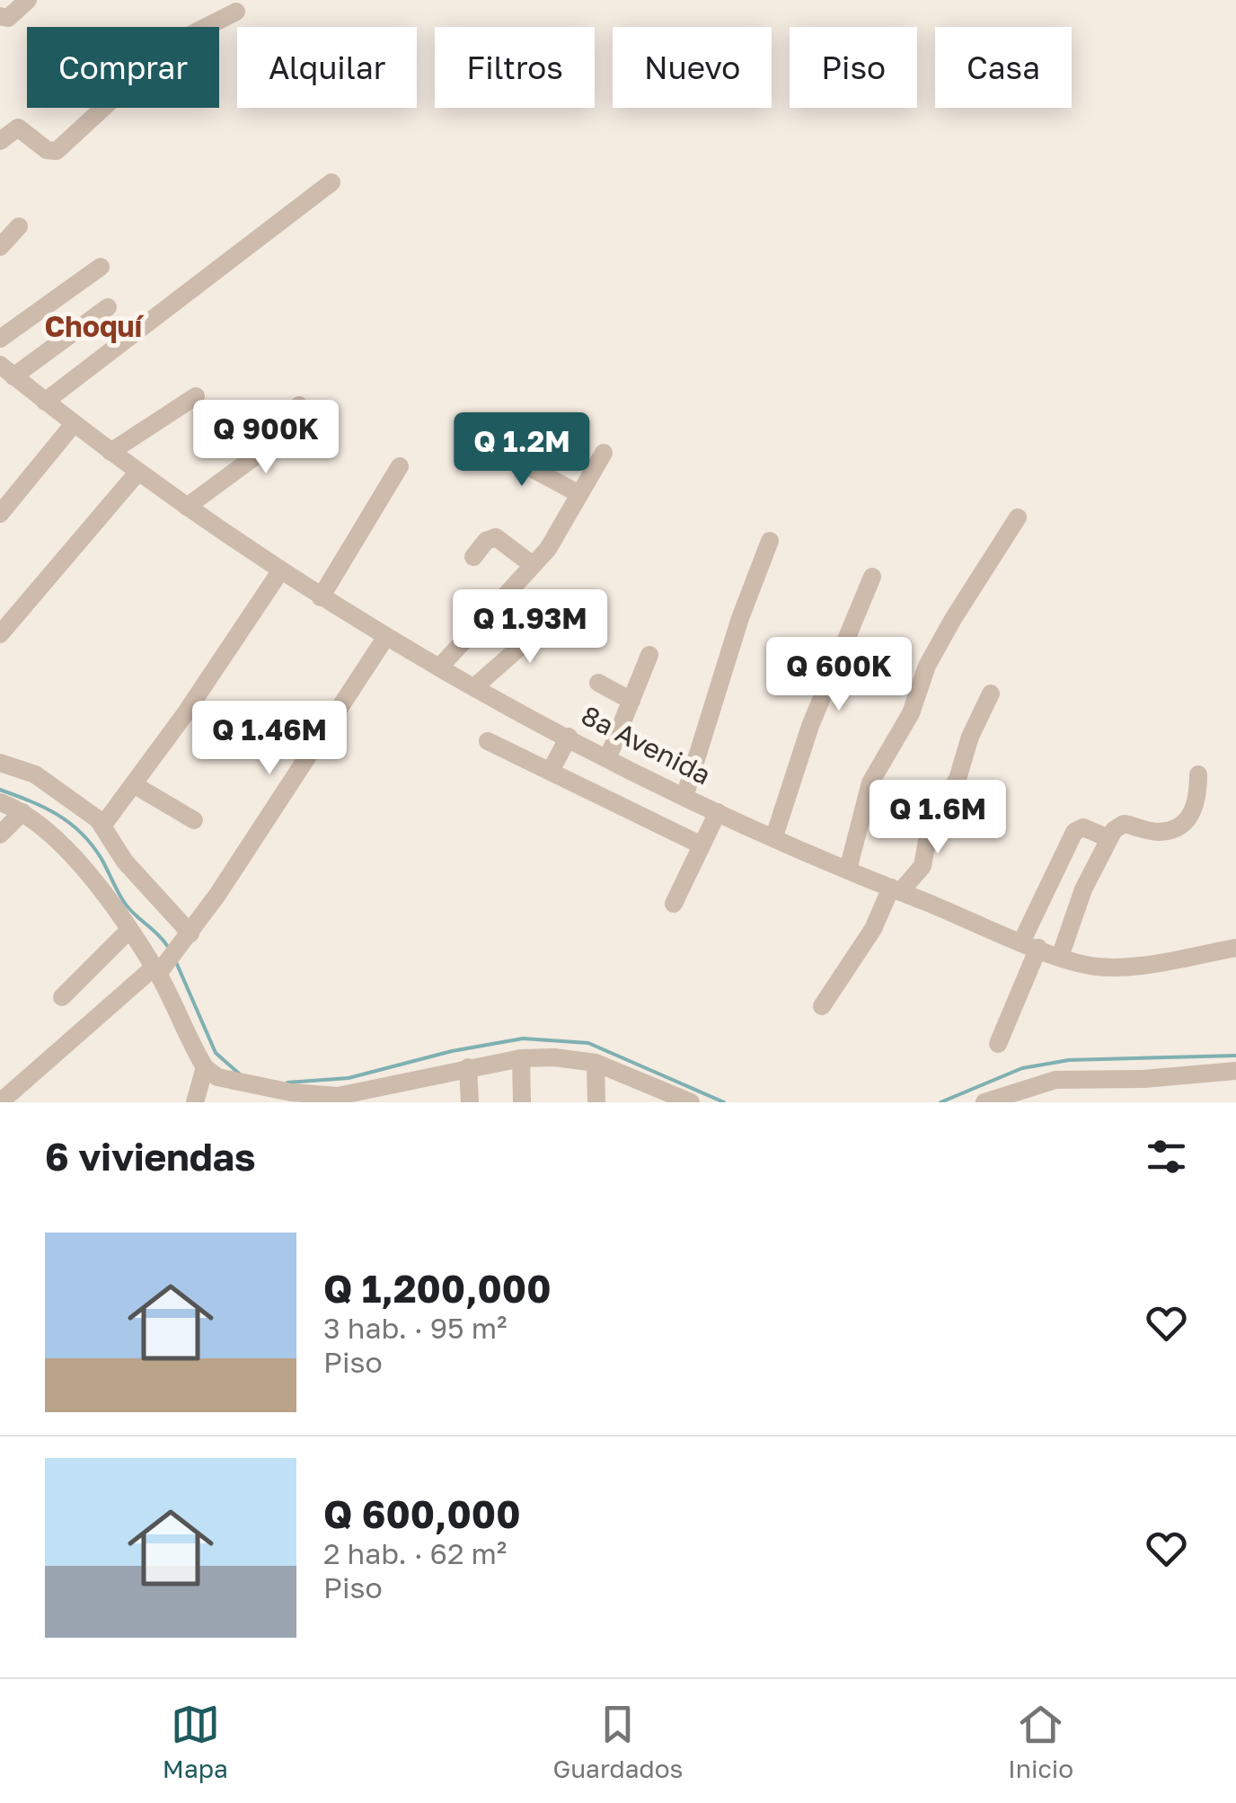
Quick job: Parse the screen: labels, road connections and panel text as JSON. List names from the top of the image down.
{
  "streets": {
    "street": ["8a Avenida"]
  },
  "districts": ["Choquí"],
  "page": {
    "chip": [
      "Comprar",
      "Alquilar",
      "Filtros",
      "Nuevo",
      "Piso",
      "Casa"
    ],
    "price": [
      "Q 900K",
      "Q 1.2M",
      "Q 1.93M",
      "Q 600K",
      "Q 1.46M",
      "Q 1.6M"
    ],
    "heading": "6 viviendas",
    "list": [
      {
        "name": "Q 1,200,000",
        "note": "3 hab. · 95 m² · Piso"
      },
      {
        "name": "Q 600,000",
        "note": "2 hab. · 62 m² · Piso"
      }
    ],
    "tabs": ["Mapa", "Guardados", "Inicio"]
  }
}
